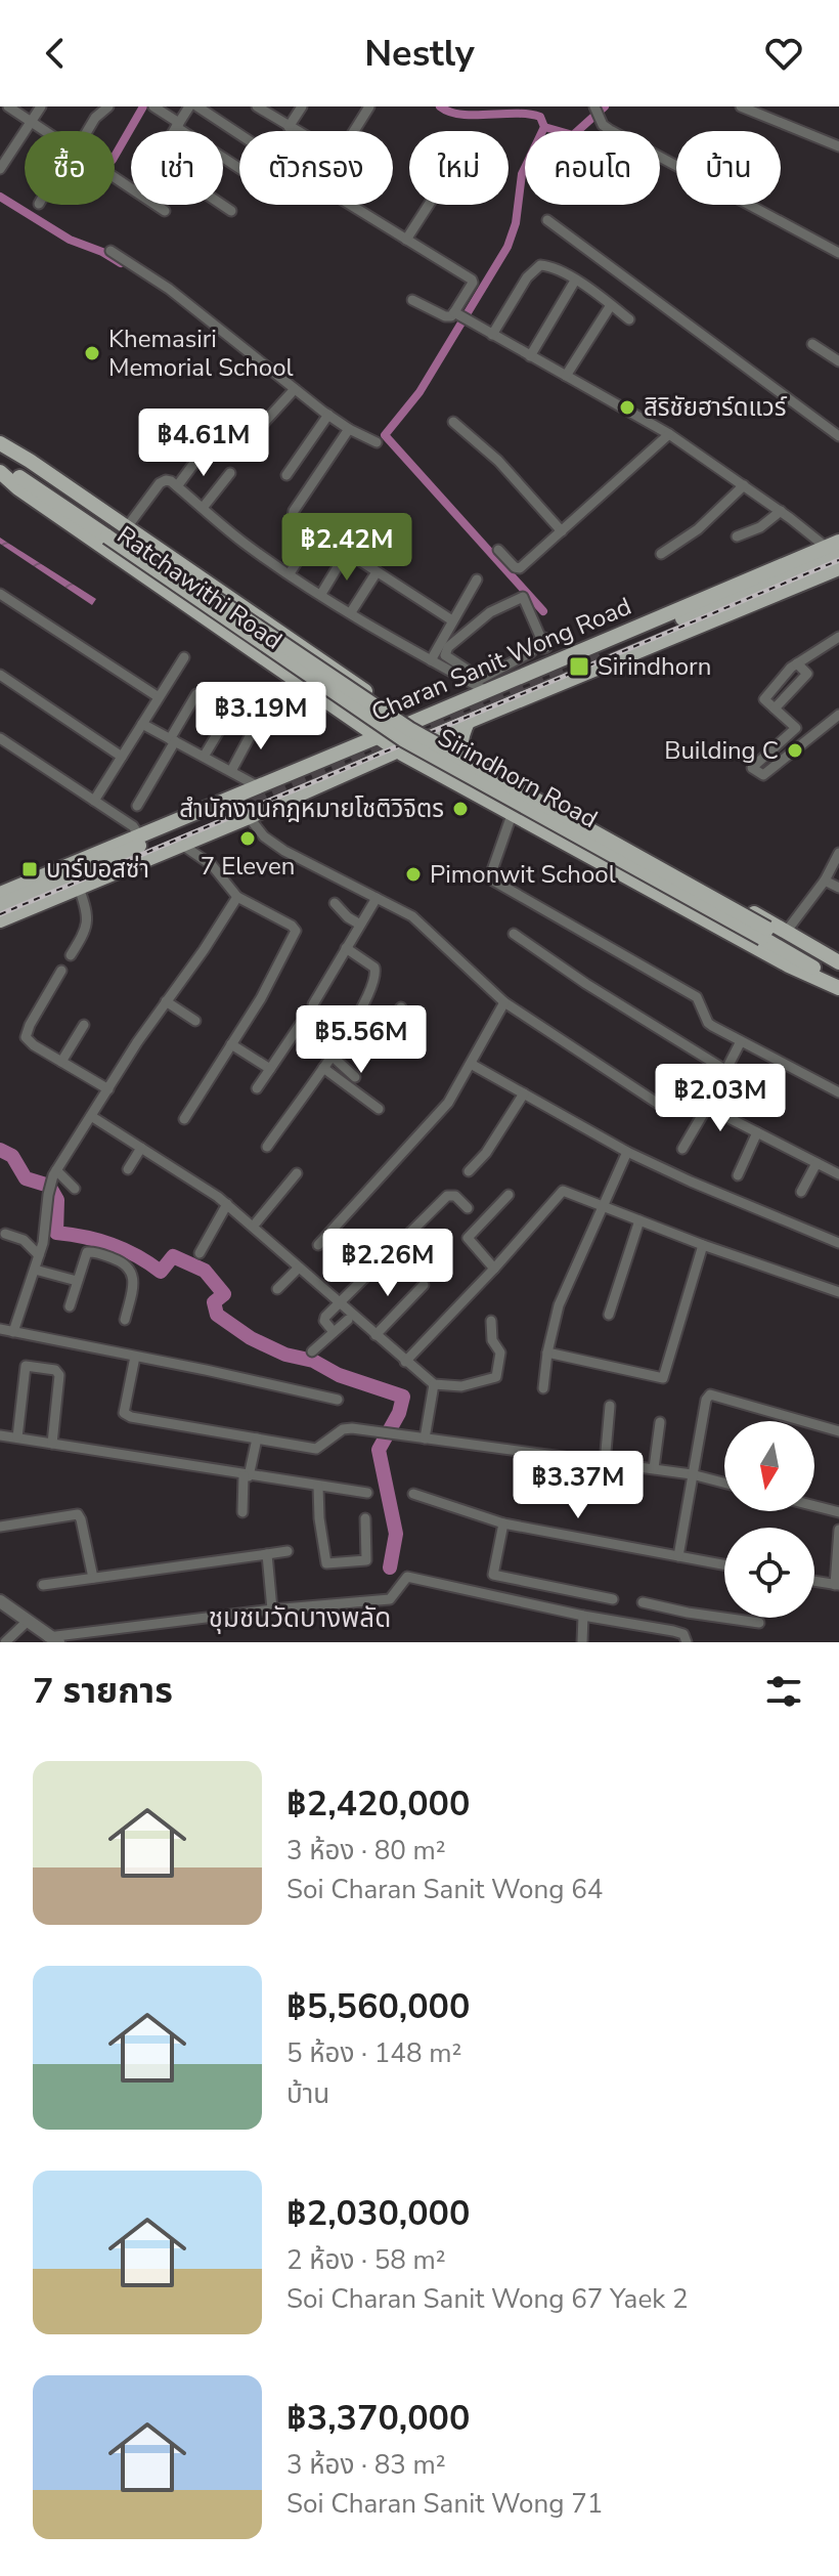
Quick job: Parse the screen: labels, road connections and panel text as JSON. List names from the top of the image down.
{
  "streets": {
    "main road": ["Ratchawithi Road", "Charan Sanit Wong Road", "Sirindhorn Road"]
  },
  "crossings": [
    ["Ratchawithi Road", "Charan Sanit Wong Road"],
    ["Ratchawithi Road", "Sirindhorn Road"],
    ["Charan Sanit Wong Road", "Sirindhorn Road"]
  ],
  "districts": ["ชุมชนวัดบางพลัด"],
  "places": {
    "other": [
      "Khemasiri Memorial School",
      "สิริชัยฮาร์ดแวร์",
      "Building C",
      "สำนักงานกฎหมายโชติวิจิตร",
      "7 Eleven",
      "Pimonwit School"
    ],
    "transit": ["Sirindhorn", "บาร์บอสซ่า"]
  },
  "north": "bottom",
  "page": {
    "header": "Nestly",
    "chip": [
      "ซื้อ",
      "เช่า",
      "ตัวกรอง",
      "ใหม่",
      "คอนโด",
      "บ้าน"
    ],
    "price": [
      "฿4.61M",
      "฿2.42M",
      "฿3.19M",
      "฿5.56M",
      "฿2.03M",
      "฿2.26M",
      "฿3.37M"
    ],
    "heading": "7 รายการ",
    "list": [
      {
        "name": "฿2,420,000",
        "note": "3 ห้อง · 80 m² · Soi Charan Sanit Wong 64"
      },
      {
        "name": "฿5,560,000",
        "note": "5 ห้อง · 148 m² · บ้าน"
      },
      {
        "name": "฿2,030,000",
        "note": "2 ห้อง · 58 m² · Soi Charan Sanit Wong 67 Yaek 2"
      },
      {
        "name": "฿3,370,000",
        "note": "3 ห้อง · 83 m² · Soi Charan Sanit Wong 71"
      }
    ]
  }
}
